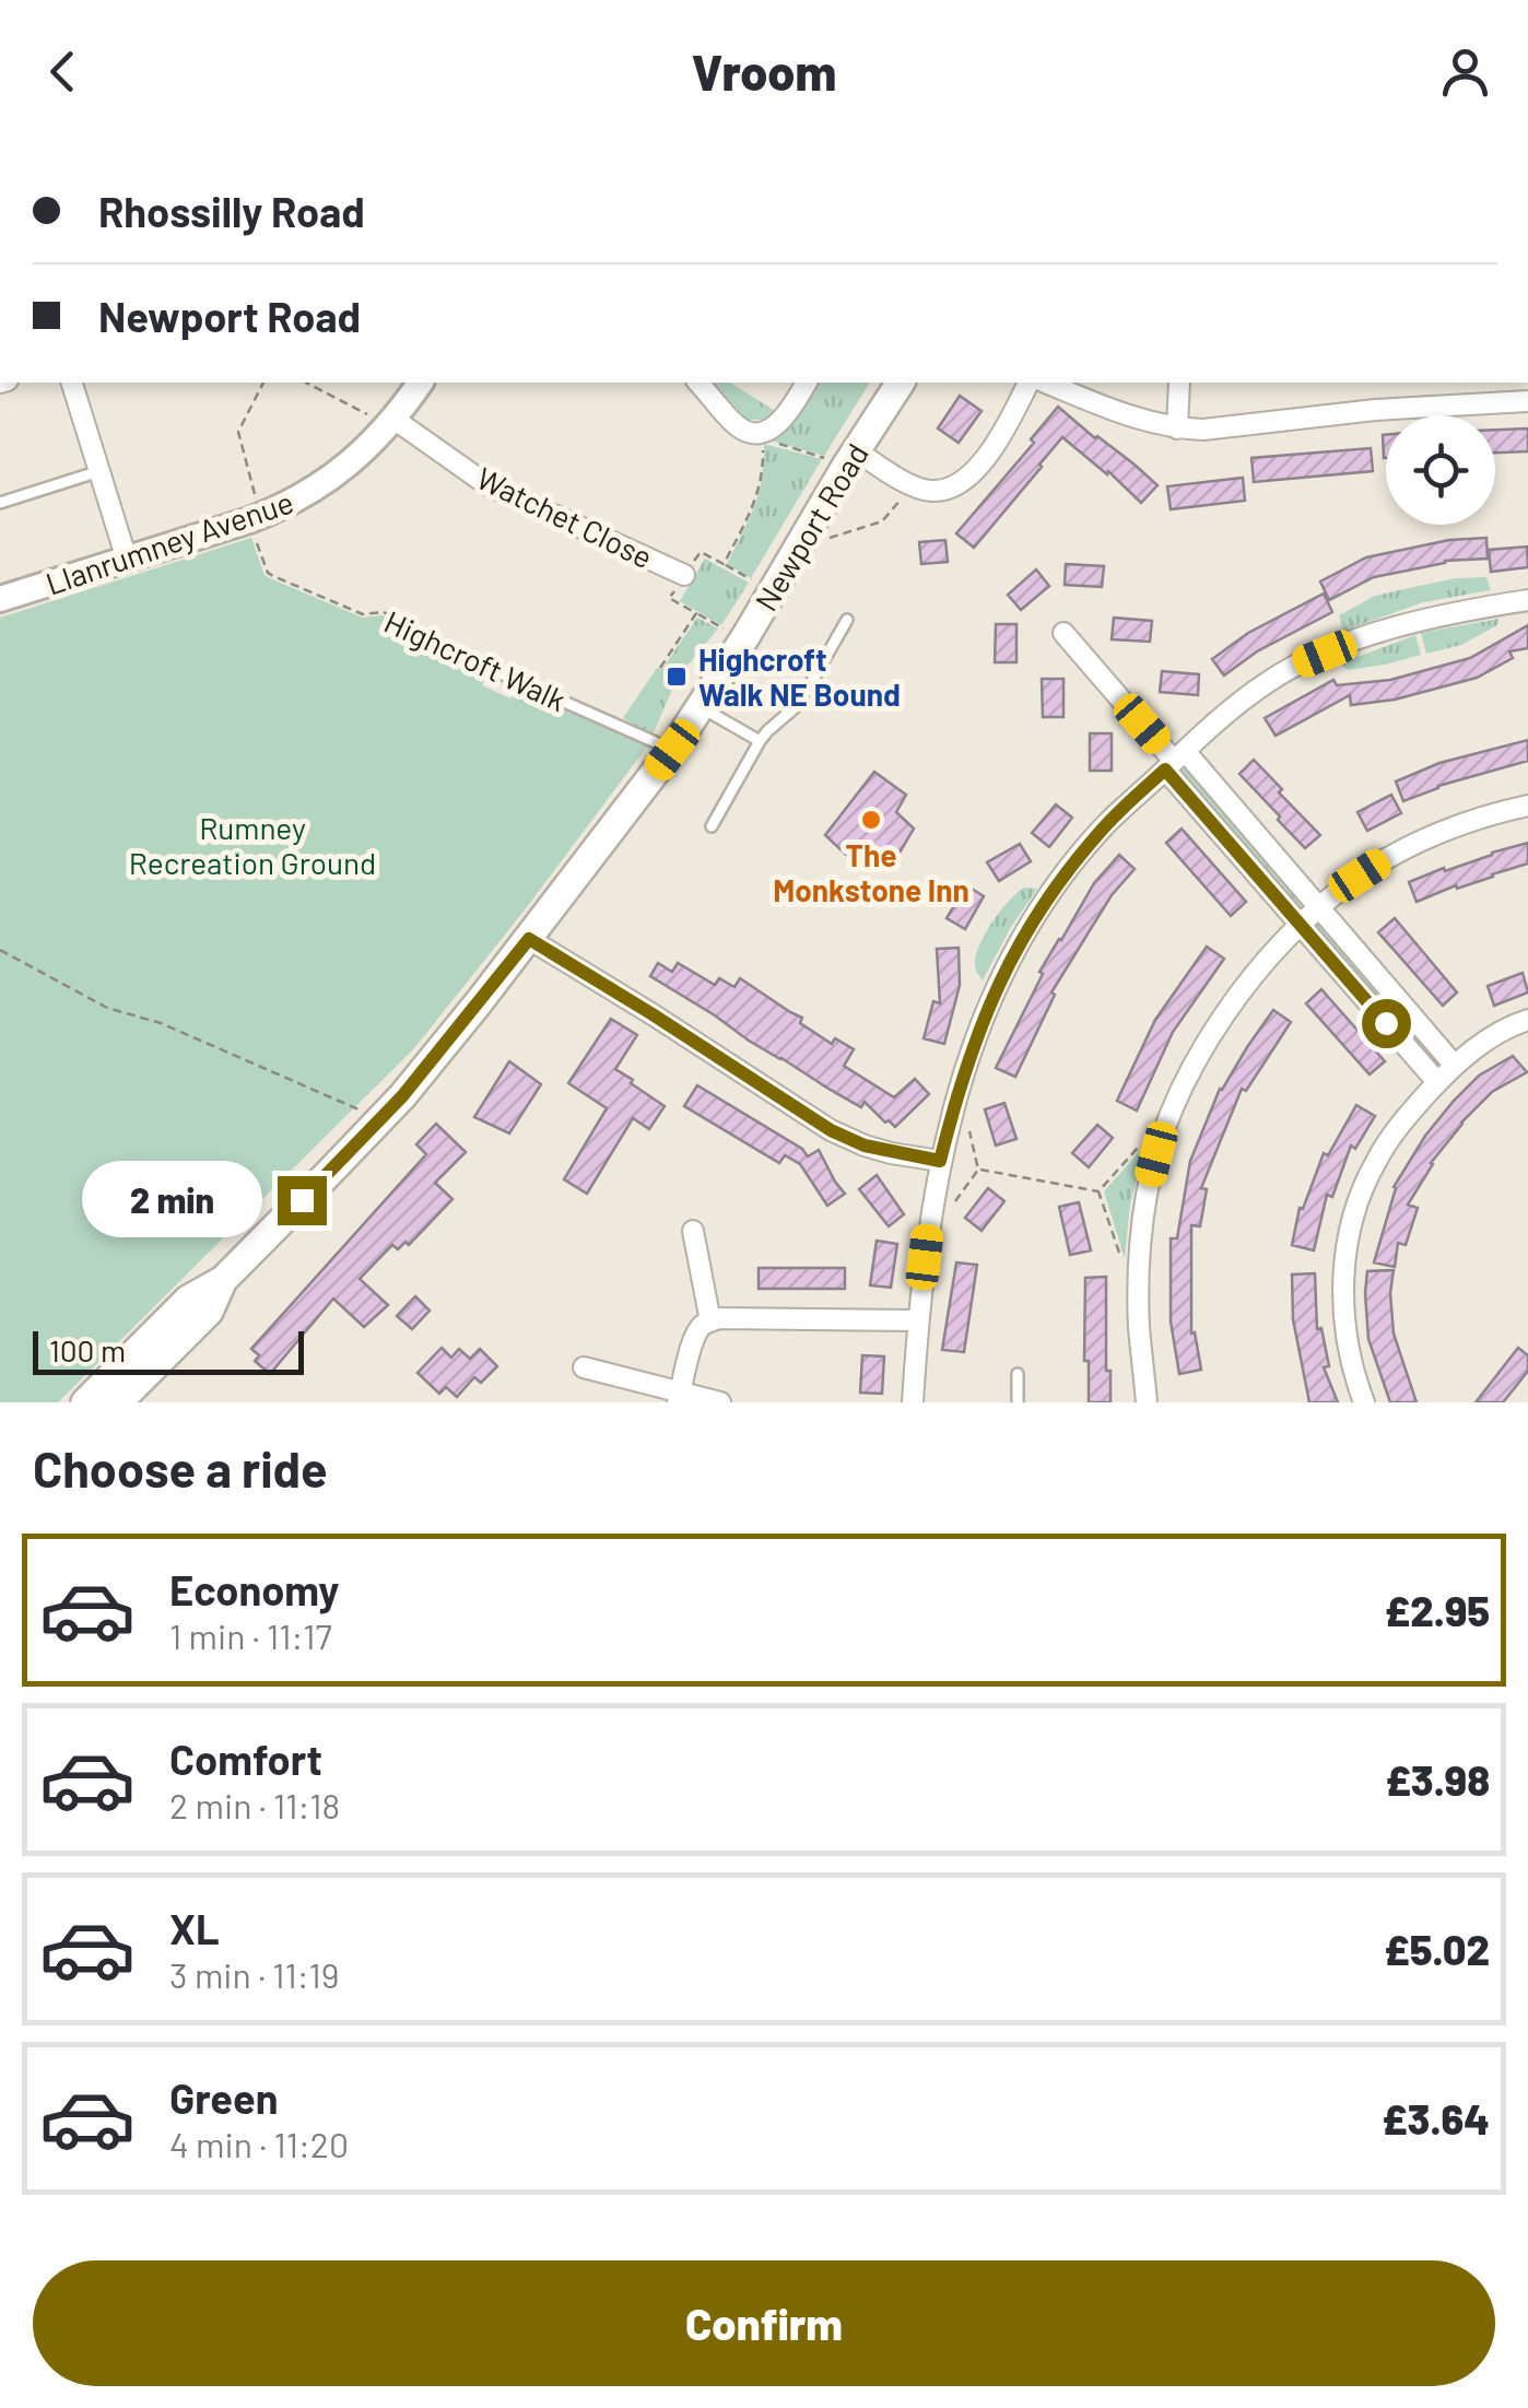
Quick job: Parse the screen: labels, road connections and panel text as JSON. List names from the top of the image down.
{
  "streets": {
    "main road": ["Newport Road"],
    "street": ["Watchet Close", "Llanrumney Avenue"],
    "lane": ["Highcroft Walk"]
  },
  "crossings": [
    ["Watchet Close", "Llanrumney Avenue"],
    ["Newport Road", "Highcroft Walk"],
    ["Llanrumney Avenue", "Highcroft Walk"]
  ],
  "parks": ["Rumney Recreation Ground"],
  "places": {
    "transit": ["Highcroft Walk NE Bound"],
    "other": ["The Monkstone Inn"]
  },
  "scale_bar": "100 m",
  "page": {
    "header": "Vroom",
    "banner": ["Rhossilly Road", "Newport Road"],
    "bubble": "2 min",
    "scale": "100 m",
    "heading": "Choose a ride",
    "list": [
      {
        "name": "Economy",
        "note": "1 min · 11:17",
        "value": "£2.95"
      },
      {
        "name": "Comfort",
        "note": "2 min · 11:18",
        "value": "£3.98"
      },
      {
        "name": "XL",
        "note": "3 min · 11:19",
        "value": "£5.02"
      },
      {
        "name": "Green",
        "note": "4 min · 11:20",
        "value": "£3.64"
      }
    ],
    "buttons": "Confirm"
  }
}
